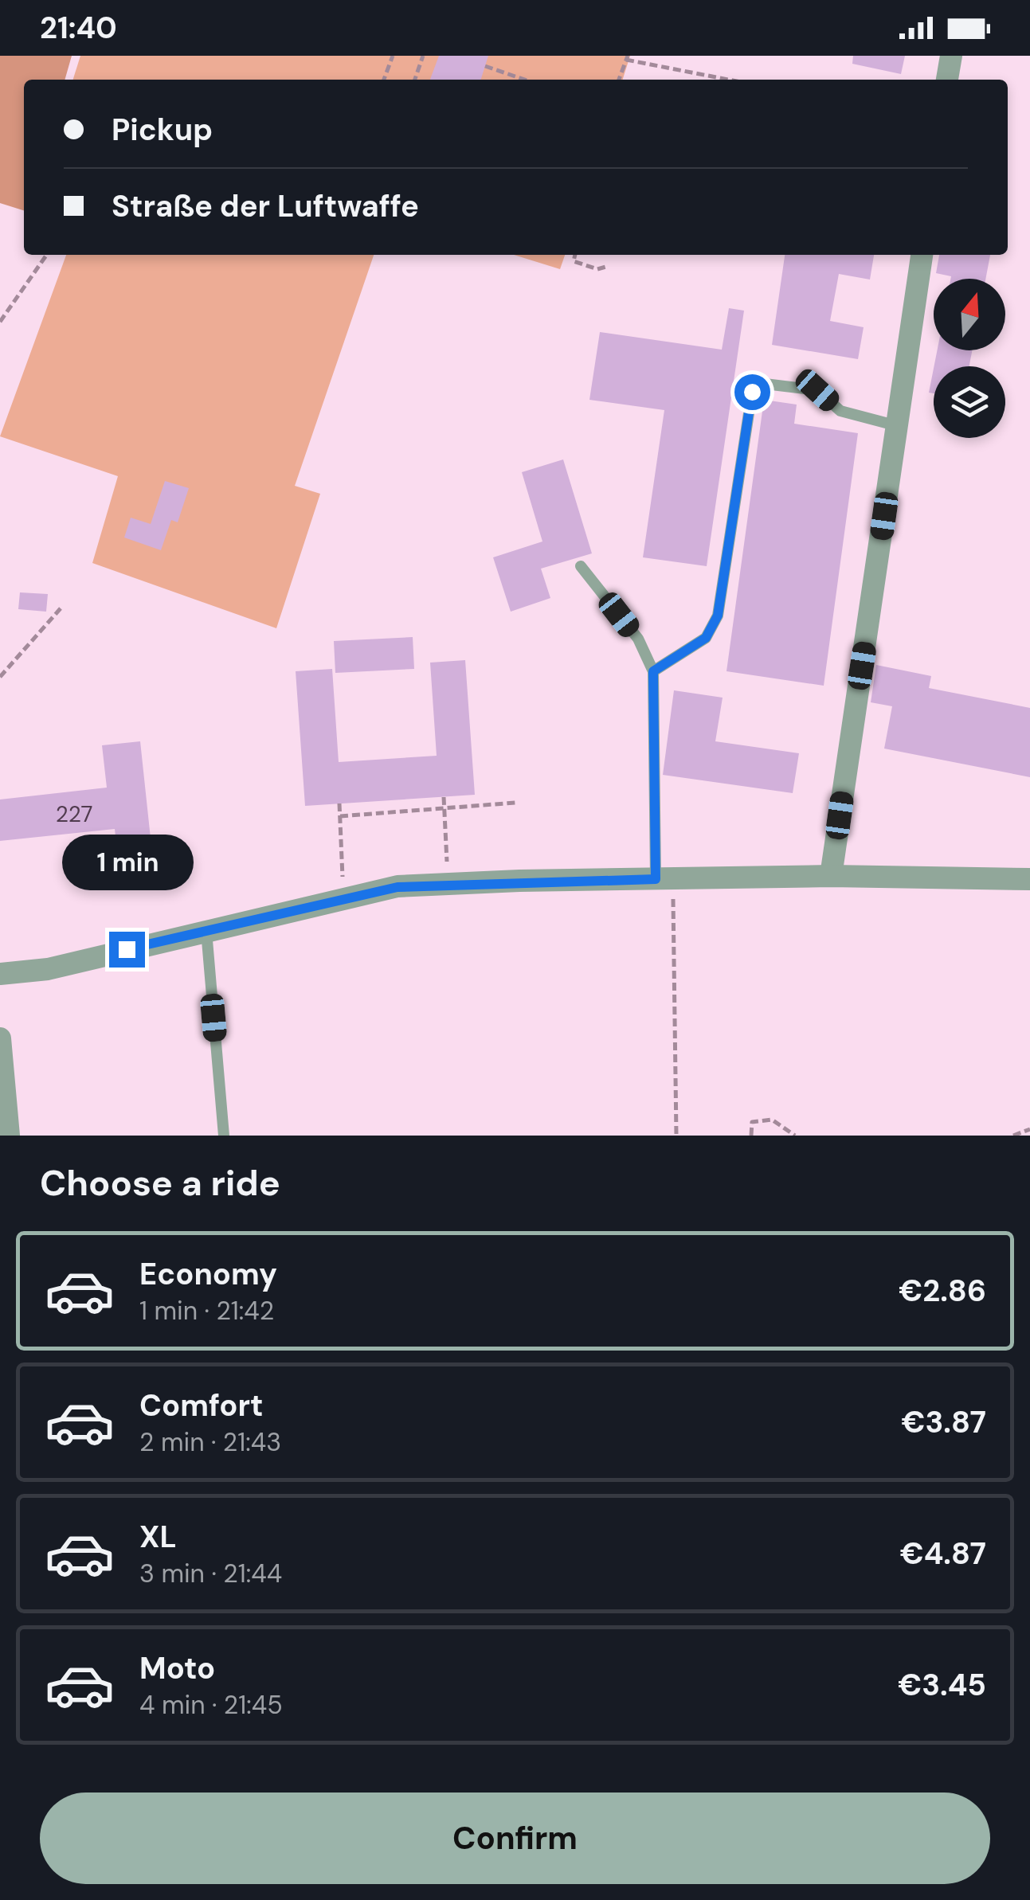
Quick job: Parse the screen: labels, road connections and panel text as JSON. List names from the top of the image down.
{
  "house_numbers": ["227"],
  "north": "top",
  "page": {
    "status": "21:40",
    "banner": ["Pickup", "Straße der Luftwaffe"],
    "bubble": "1 min",
    "heading": "Choose a ride",
    "list": [
      {
        "name": "Economy",
        "note": "1 min · 21:42",
        "value": "€2.86"
      },
      {
        "name": "Comfort",
        "note": "2 min · 21:43",
        "value": "€3.87"
      },
      {
        "name": "XL",
        "note": "3 min · 21:44",
        "value": "€4.87"
      },
      {
        "name": "Moto",
        "note": "4 min · 21:45",
        "value": "€3.45"
      }
    ],
    "buttons": "Confirm"
  }
}
